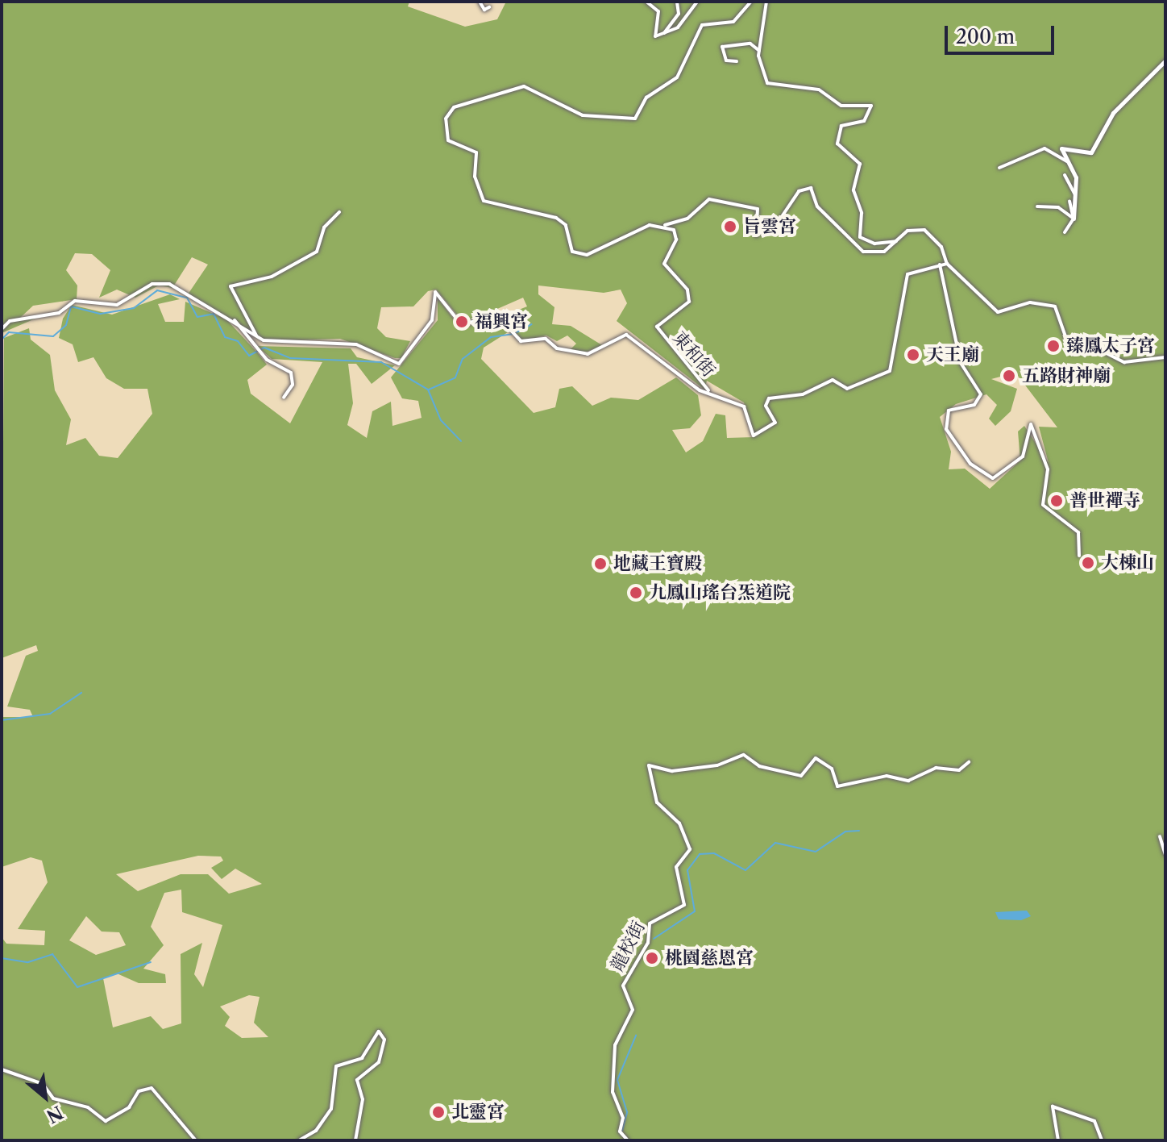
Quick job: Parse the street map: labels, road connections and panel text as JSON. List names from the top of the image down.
{
  "streets": {
    "street": ["東和街", "龍校街"]
  },
  "places": [
    "旨雲宮",
    "福興宮",
    "臻鳳太子宮",
    "天王廟",
    "五路財神廟",
    "普世禪寺",
    "大棟山",
    "地藏王寶殿",
    "九鳳山瑤台炁道院",
    "桃園慈恩宮",
    "北靈宮"
  ],
  "scale_bar": "200 m",
  "north": "bottom right"
}
